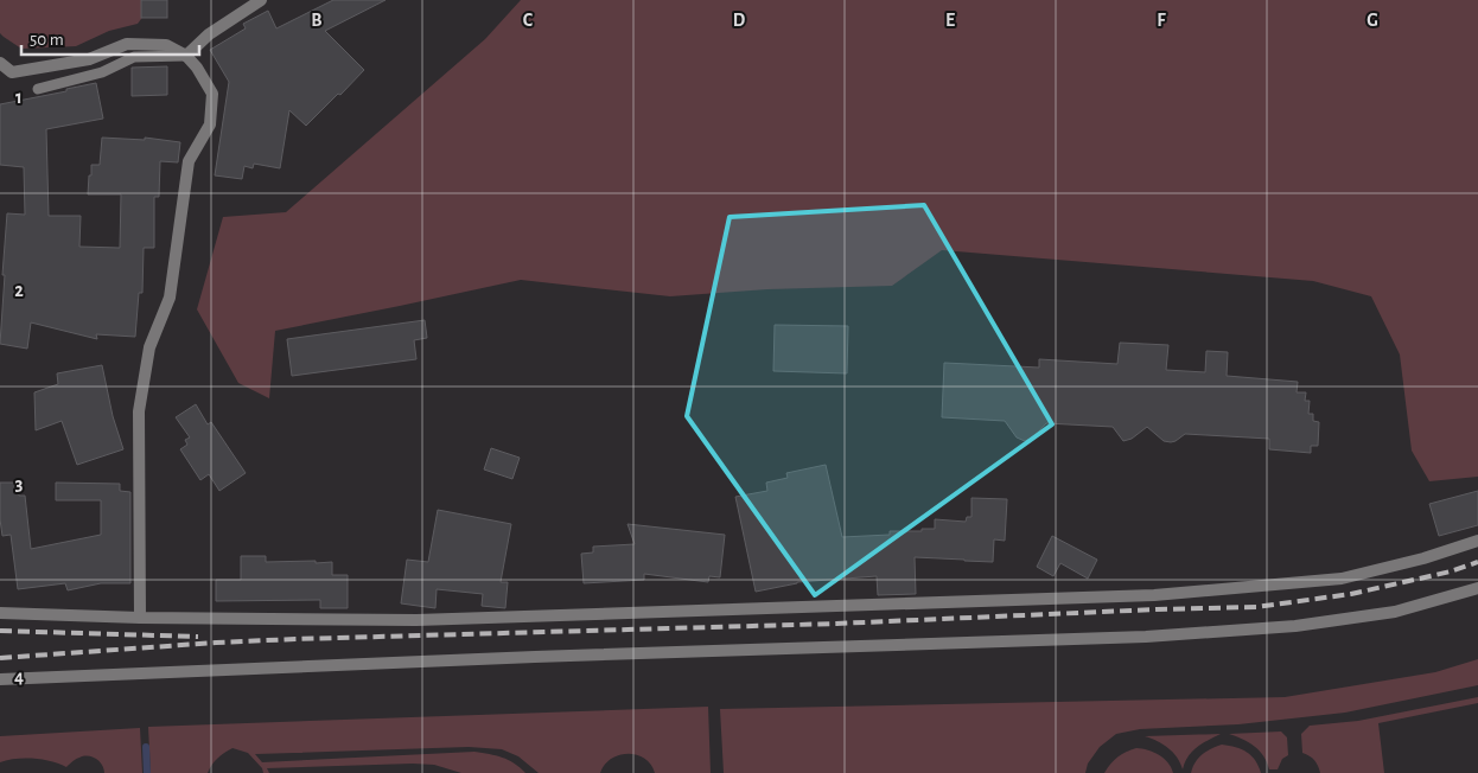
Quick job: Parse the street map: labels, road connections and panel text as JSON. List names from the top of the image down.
{
  "scale_bar": "50 m",
  "grid": {
    "columns": [
      "B",
      "C",
      "D",
      "E",
      "F",
      "G"
    ],
    "rows": [
      "1",
      "2",
      "3",
      "4"
    ]
  }
}
